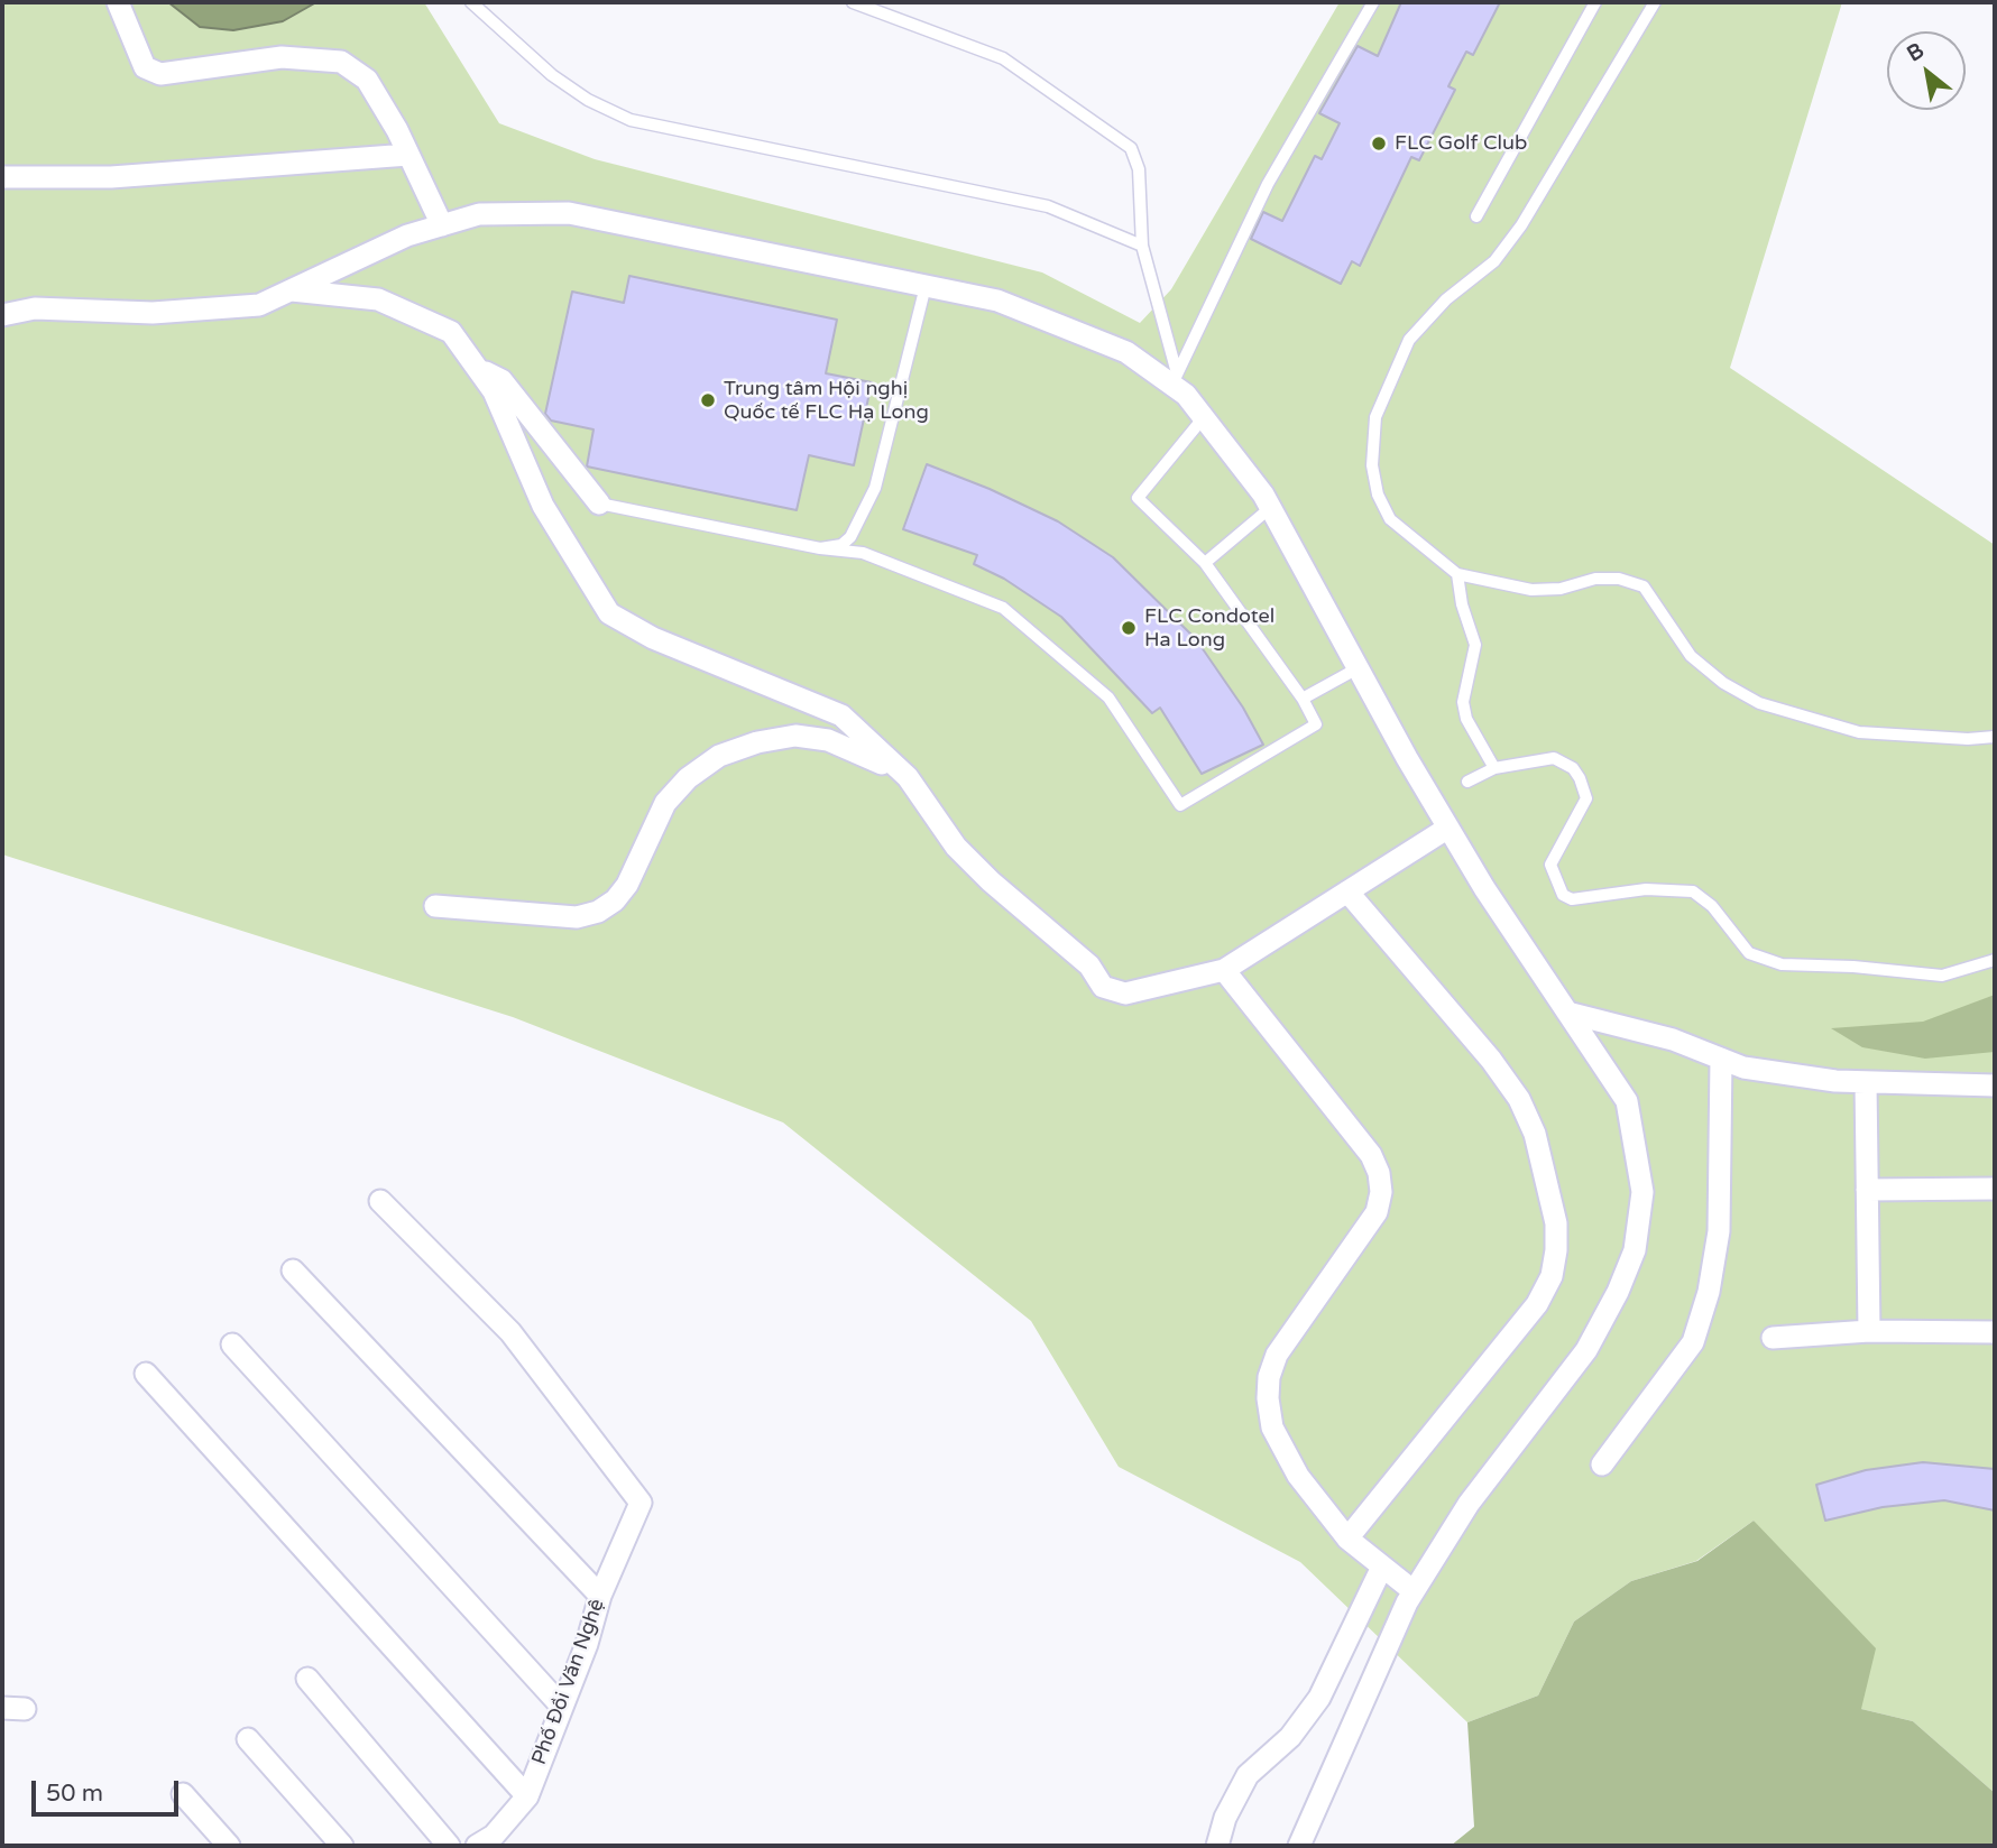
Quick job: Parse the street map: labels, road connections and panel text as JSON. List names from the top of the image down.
{
  "streets": {
    "street": ["Phố Đồi Văn Nghệ"]
  },
  "places": ["FLC Golf Club", "Trung tâm Hội nghị Quốc tế FLC Hạ Long", "FLC Condotel Ha Long"],
  "scale_bar": "50 m",
  "north": "top left"
}
